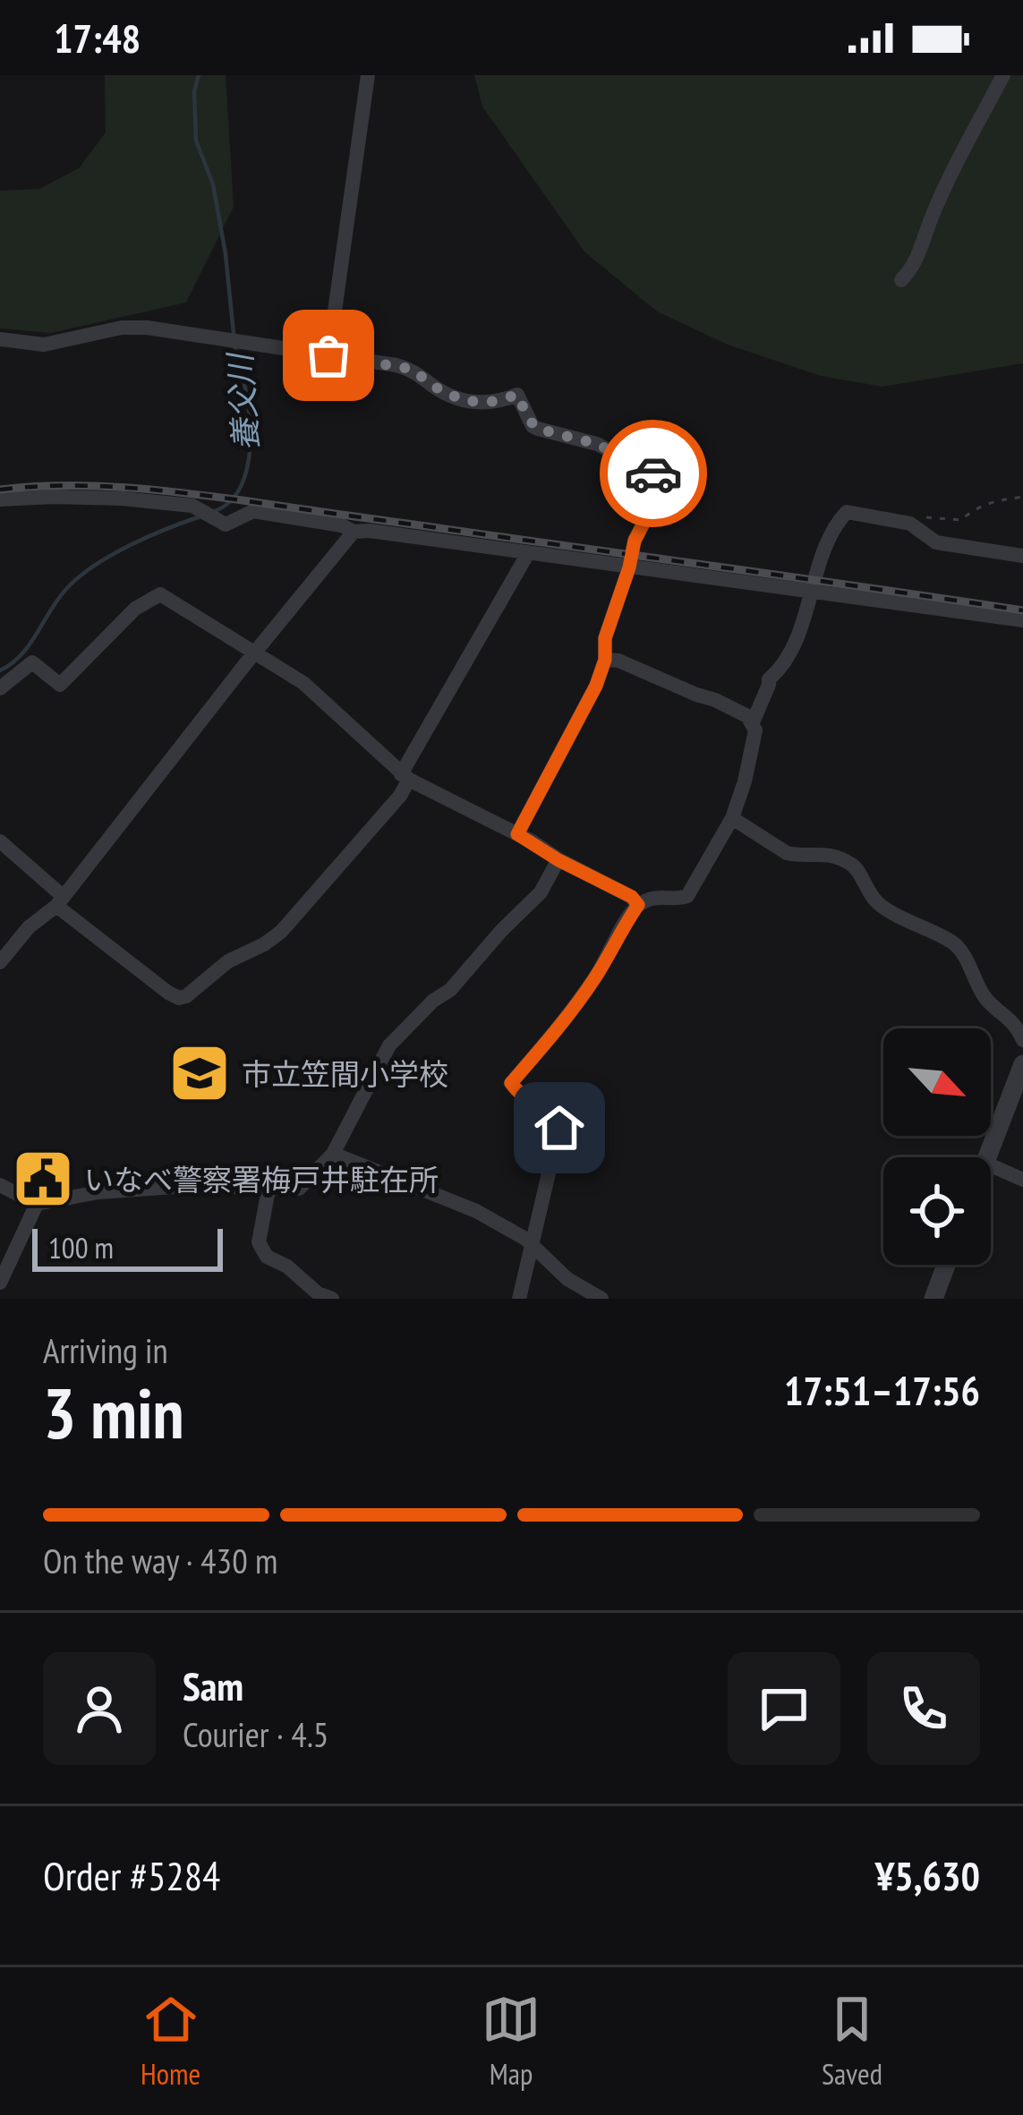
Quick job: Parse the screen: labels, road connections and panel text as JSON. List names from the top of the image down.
{
  "water": ["養父川"],
  "places": {
    "school or university": ["市立笠間小学校"],
    "public building": ["いなべ警察署梅戸井駐在所"]
  },
  "scale_bar": "100 m",
  "north": "bottom right",
  "page": {
    "status": "17:48",
    "scale": "100 m",
    "heading": ["3 min", "Arriving in", "17:51–17:56"],
    "panel": [
      "Sam",
      "Courier · 4.5",
      "Order #5284",
      "¥5,630"
    ],
    "bar": "On the way · 430 m",
    "tabs": ["Home", "Map", "Saved"]
  }
}
